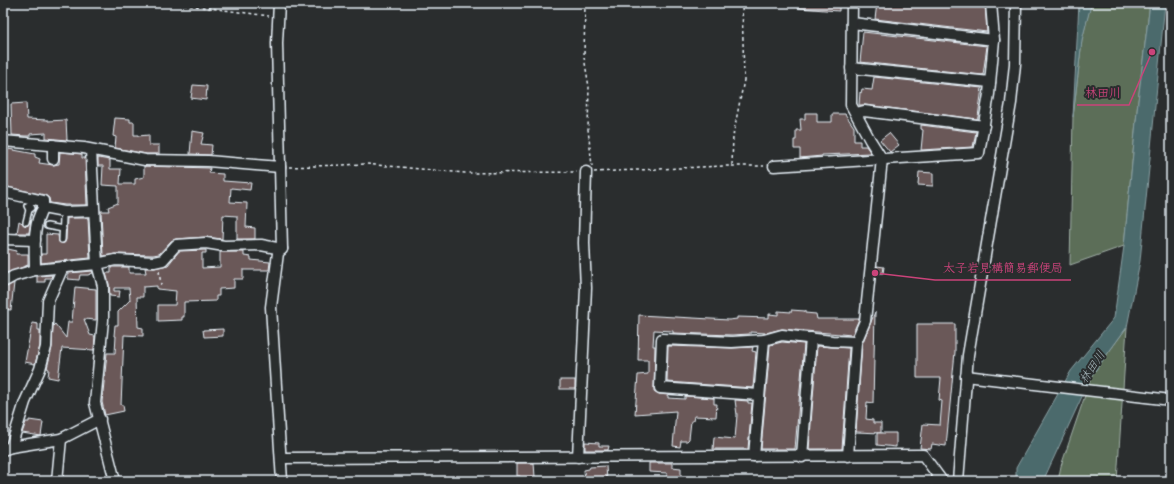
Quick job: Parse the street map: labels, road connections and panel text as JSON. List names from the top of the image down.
{
  "water": ["林田川"],
  "places": ["林田川", "太子岩見構簡易郵便局"]
}
